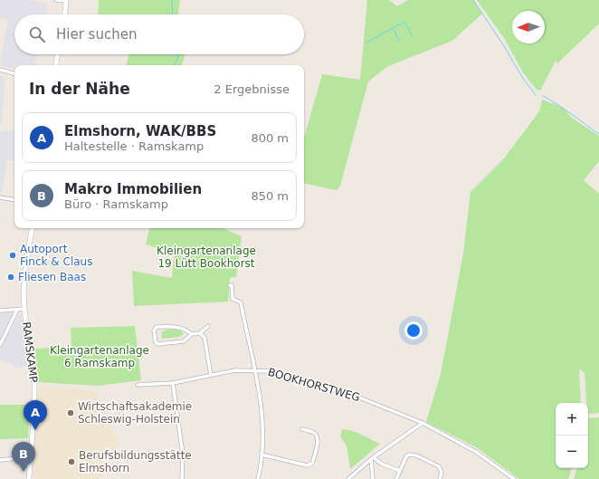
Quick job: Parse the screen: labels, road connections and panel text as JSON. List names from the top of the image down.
{
  "streets": {
    "street": ["RAMSKAMP", "BOOKHORSTWEG"]
  },
  "parks": ["Kleingartenanlage 19 Lütt Bookhorst", "Kleingartenanlage 6 Ramskamp"],
  "places": [
    "Autoport Finck & Claus",
    "Fliesen Baas",
    "Wirtschaftsakademie Schleswig-Holstein",
    "Berufsbildungsstätte Elmshorn"
  ],
  "north": "left",
  "page": {
    "search": "Hier suchen",
    "heading": ["In der Nähe", "2 Ergebnisse"],
    "list": [
      {
        "mark": "A",
        "name": "Elmshorn, WAK/BBS",
        "note": "Haltestelle · Ramskamp",
        "value": "800 m"
      },
      {
        "mark": "B",
        "name": "Makro Immobilien",
        "note": "Büro · Ramskamp",
        "value": "850 m"
      }
    ],
    "pins": ["A", "B"],
    "map_buttons": ["+", "−"]
  }
}
